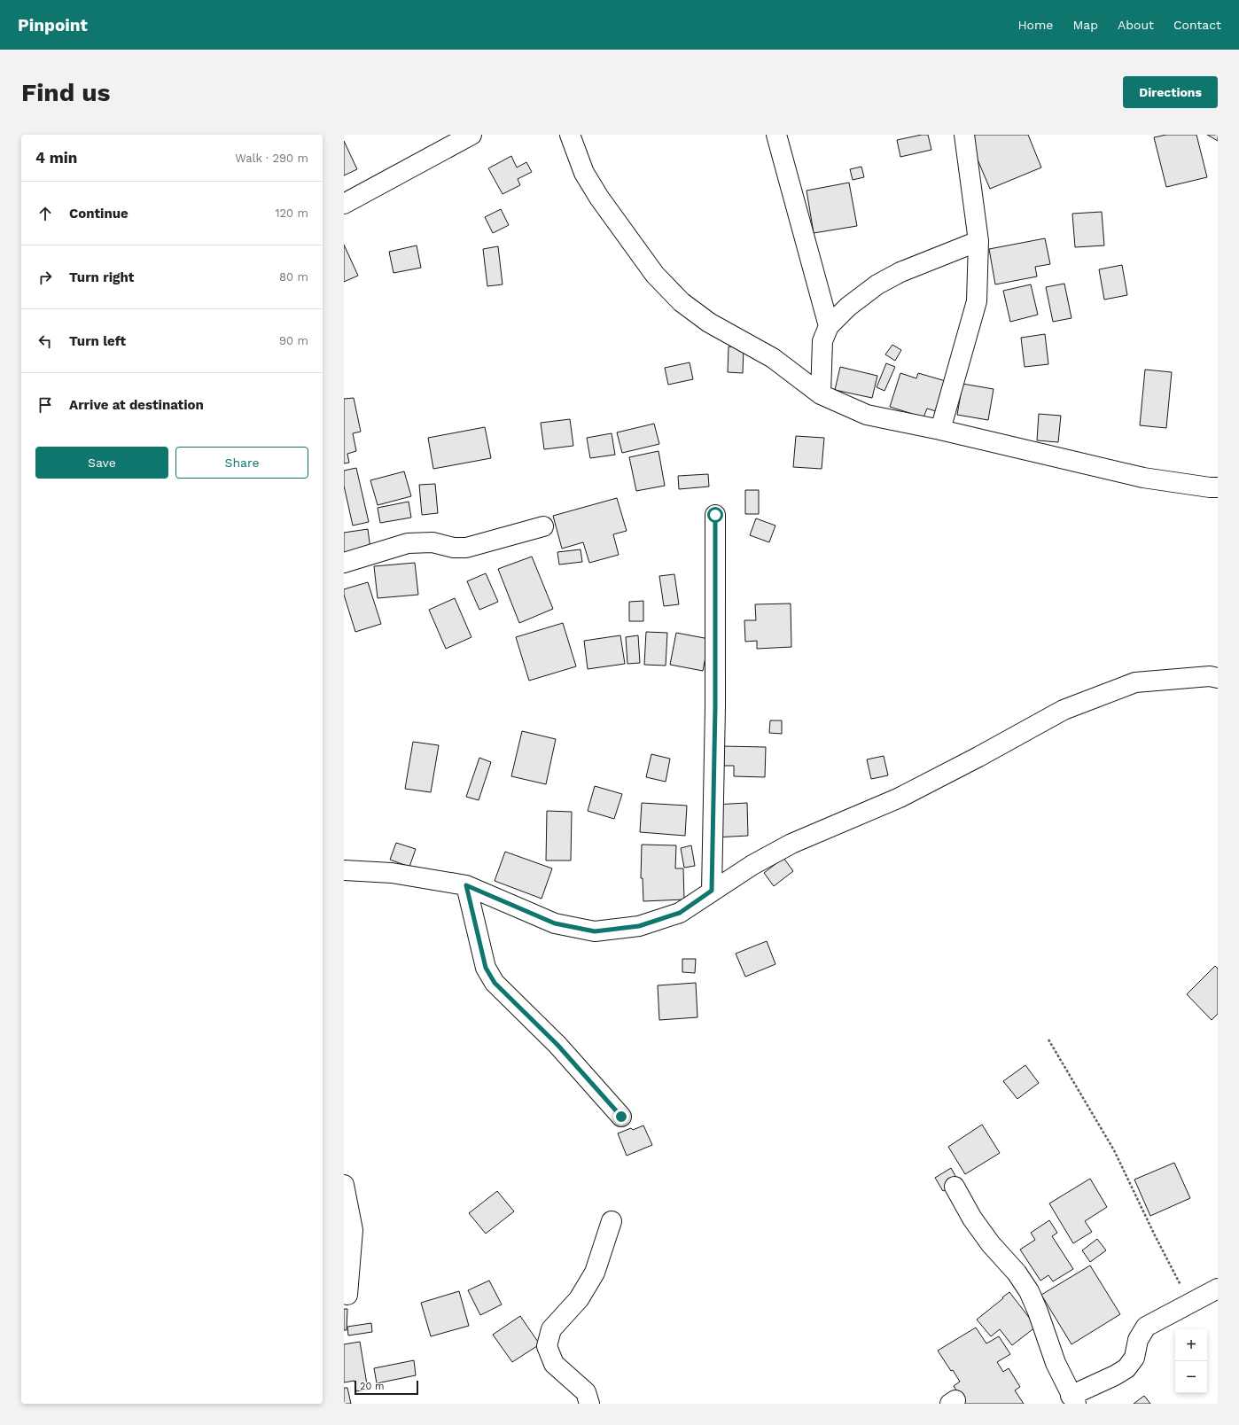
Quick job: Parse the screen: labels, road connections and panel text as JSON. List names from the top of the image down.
{
  "scale_bar": "20 m",
  "page": {
    "header": "Pinpoint",
    "nav": [
      "Home",
      "Map",
      "About",
      "Contact"
    ],
    "buttons": [
      "Directions",
      ["Save", "Share"]
    ],
    "title": "Find us",
    "heading": ["4 min", "Walk · 290 m"],
    "list": [
      ["Continue", "120 m"],
      ["Turn right", "80 m"],
      ["Turn left", "90 m"],
      "Arrive at destination"
    ],
    "map_buttons": ["+", "−"],
    "scale": "20 m"
  }
}
